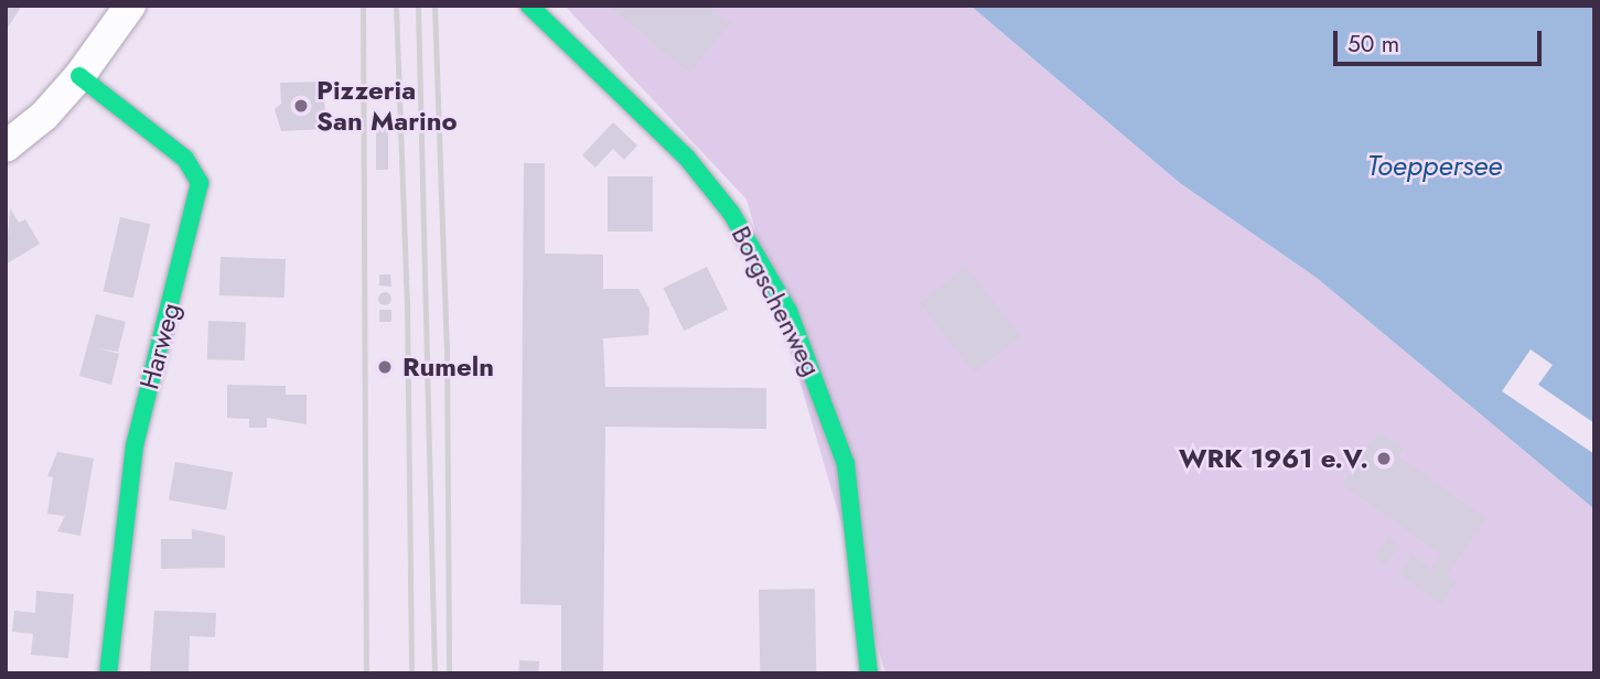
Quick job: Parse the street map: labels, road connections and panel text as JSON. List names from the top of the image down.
{
  "streets": {
    "main road": ["Borgschenweg", "Harweg"]
  },
  "water": ["Toeppersee"],
  "places": ["Pizzeria San Marino", "Rumeln", "WRK 1961 e.V."],
  "scale_bar": "50 m"
}
